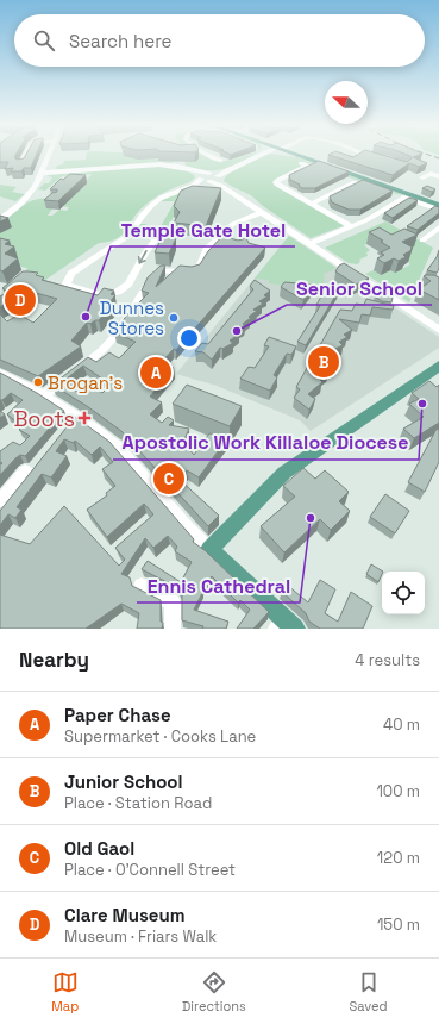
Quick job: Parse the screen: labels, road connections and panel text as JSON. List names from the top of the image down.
{
  "places": {
    "other": [
      "Temple Gate Hotel",
      "Dunnes Stores",
      "Senior School",
      "Brogan’s",
      "Apostolic Work Killaloe Diocese",
      "Ennis Cathedral"
    ],
    "health": ["Boots"]
  },
  "north": "left",
  "page": {
    "search": "Search here",
    "pins": [
      "D",
      "B",
      "A",
      "C"
    ],
    "heading": ["Nearby", "4 results"],
    "list": [
      {
        "mark": "A",
        "name": "Paper Chase",
        "note": "Supermarket · Cooks Lane",
        "value": "40 m"
      },
      {
        "mark": "B",
        "name": "Junior School",
        "note": "Place · Station Road",
        "value": "100 m"
      },
      {
        "mark": "C",
        "name": "Old Gaol",
        "note": "Place · O'Connell Street",
        "value": "120 m"
      },
      {
        "mark": "D",
        "name": "Clare Museum",
        "note": "Museum · Friars Walk",
        "value": "150 m"
      }
    ],
    "nav": ["Map", "Directions", "Saved"]
  }
}
